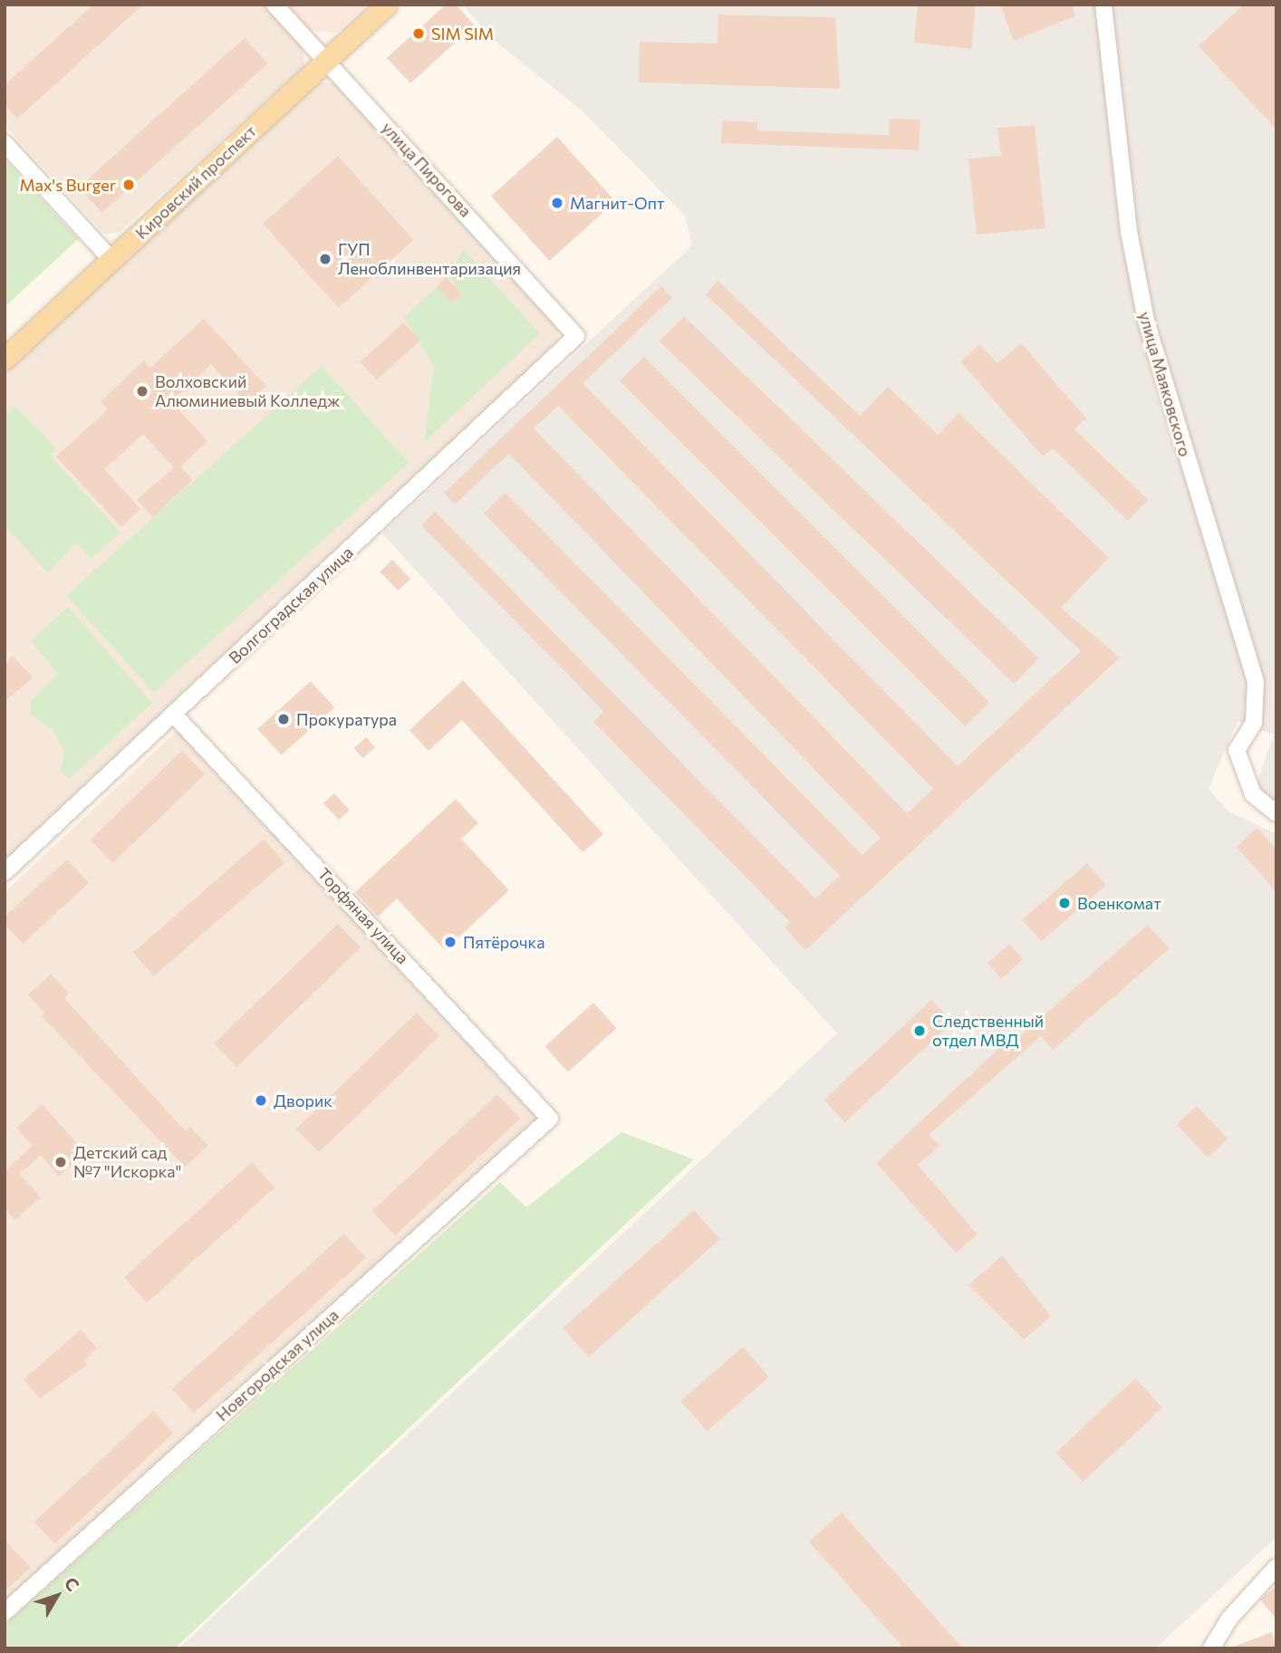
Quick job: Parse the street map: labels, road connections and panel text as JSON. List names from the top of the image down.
{
  "streets": {
    "main road": ["Кировский проспект"],
    "street": [
      "улица Пирогова",
      "улица Маяковского",
      "Волгоградская улица",
      "Торфяная улица",
      "Новгородская улица"
    ]
  },
  "crossings": [
    ["улица Пирогова", "Кировский проспект"],
    ["улица Пирогова", "Волгоградская улица"],
    ["Волгоградская улица", "Торфяная улица"],
    ["Торфяная улица", "Новгородская улица"]
  ],
  "places": [
    "SIM SIM",
    "Max's Burger",
    "Магнит-Опт",
    "ГУП Леноблинвентаризация",
    "Волховский Алюминиевый Колледж",
    "Прокуратура",
    "Военкомат",
    "Пятёрочка",
    "Следственный отдел МВД",
    "Дворик",
    "Детский cад №7 \"Искорка\""
  ],
  "north": "top right"
}
